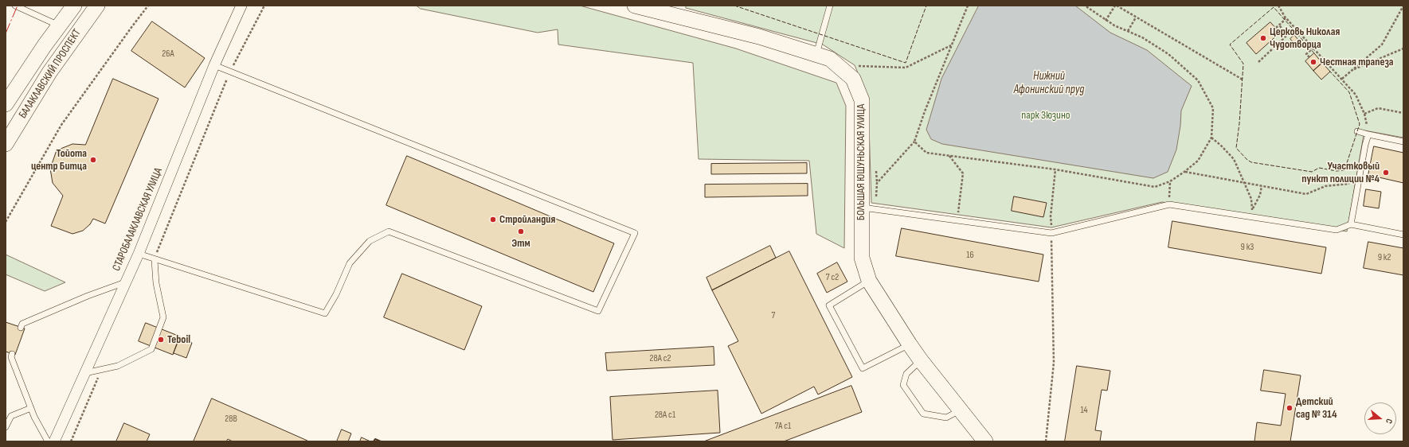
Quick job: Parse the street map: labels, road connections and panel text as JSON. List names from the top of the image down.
{
  "streets": {
    "street": ["БАЛАКЛАВСКИЙ ПРОСПЕКТ", "БОЛЬШАЯ ЮШУНЬСКАЯ УЛИЦА", "СТАРОБАЛАКЛАВСКАЯ УЛИЦА"]
  },
  "water": ["Нижний Афонинский пруд"],
  "parks": ["парк Зюзино"],
  "places": [
    "Церковь Николая Чудотворца",
    "Честная трапеза",
    "Тойота центр Битца",
    "Участковый пункт полиции №4",
    "Стройландия",
    "Этм",
    "Teboil",
    "Детский сад № 314"
  ],
  "house_numbers": [
    "26А",
    "9 к3",
    "16",
    "9 к2",
    "7 с2",
    "7",
    "28А с2",
    "14",
    "28А с1",
    "28В",
    "7А с1"
  ],
  "north": "right"
}
